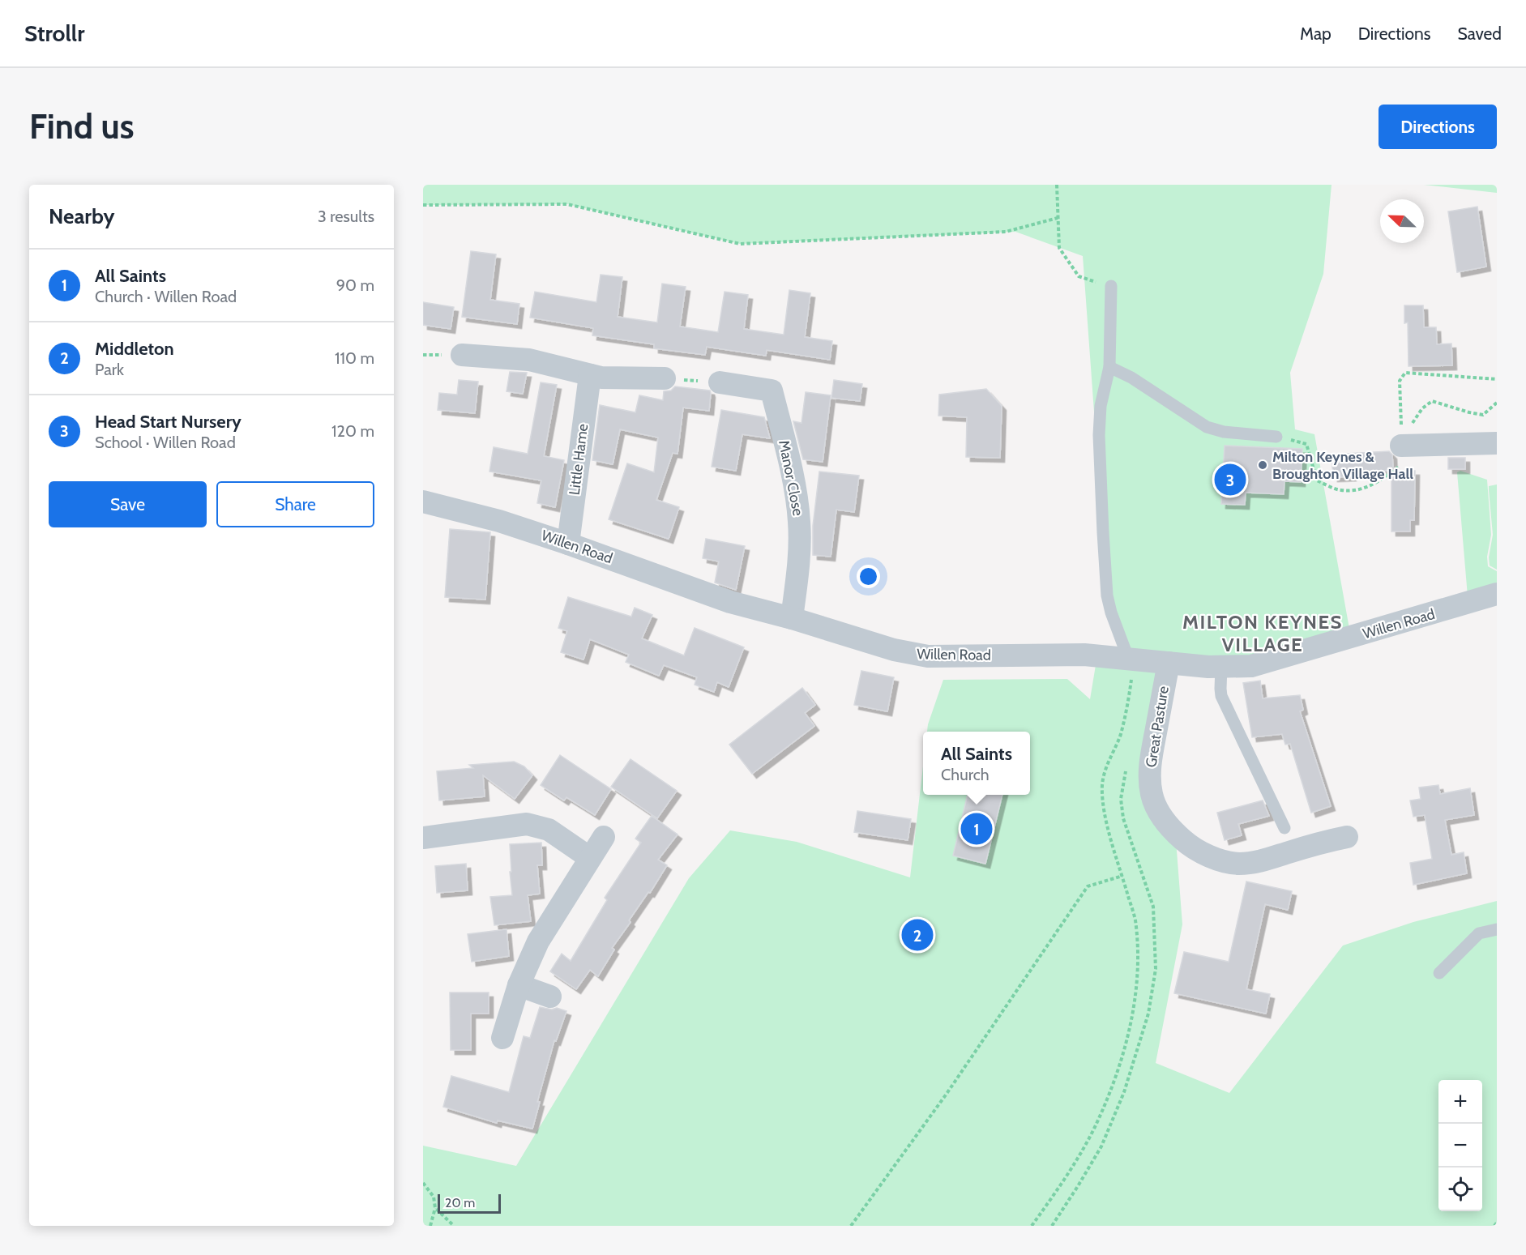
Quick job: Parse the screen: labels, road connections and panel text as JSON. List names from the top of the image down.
{
  "streets": {
    "street": [
      "Little Hame",
      "Manor Close",
      "Willen Road",
      "Great Pasture"
    ]
  },
  "crossings": [
    ["Little Hame", "Willen Road"],
    ["Manor Close", "Willen Road"],
    ["Willen Road", "Great Pasture"]
  ],
  "districts": ["MILTON KEYNES VILLAGE"],
  "places": ["Milton Keynes & Broughton Village Hall"],
  "scale_bar": "20 m",
  "north": "top left",
  "page": {
    "header": "Strollr",
    "nav": ["Map", "Directions", "Saved"],
    "buttons": [
      "Directions",
      ["Save", "Share"]
    ],
    "title": "Find us",
    "heading": ["Nearby", "3 results"],
    "list": [
      {
        "mark": "1",
        "name": "All Saints",
        "note": "Church · Willen Road",
        "value": "90 m"
      },
      {
        "mark": "2",
        "name": "Middleton",
        "note": "Park",
        "value": "110 m"
      },
      {
        "mark": "3",
        "name": "Head Start Nursery",
        "note": "School · Willen Road",
        "value": "120 m"
      }
    ],
    "pins": ["3", "1", "2"],
    "popup": ["All Saints", "Church"],
    "map_buttons": ["+", "−"],
    "scale": "20 m"
  }
}
